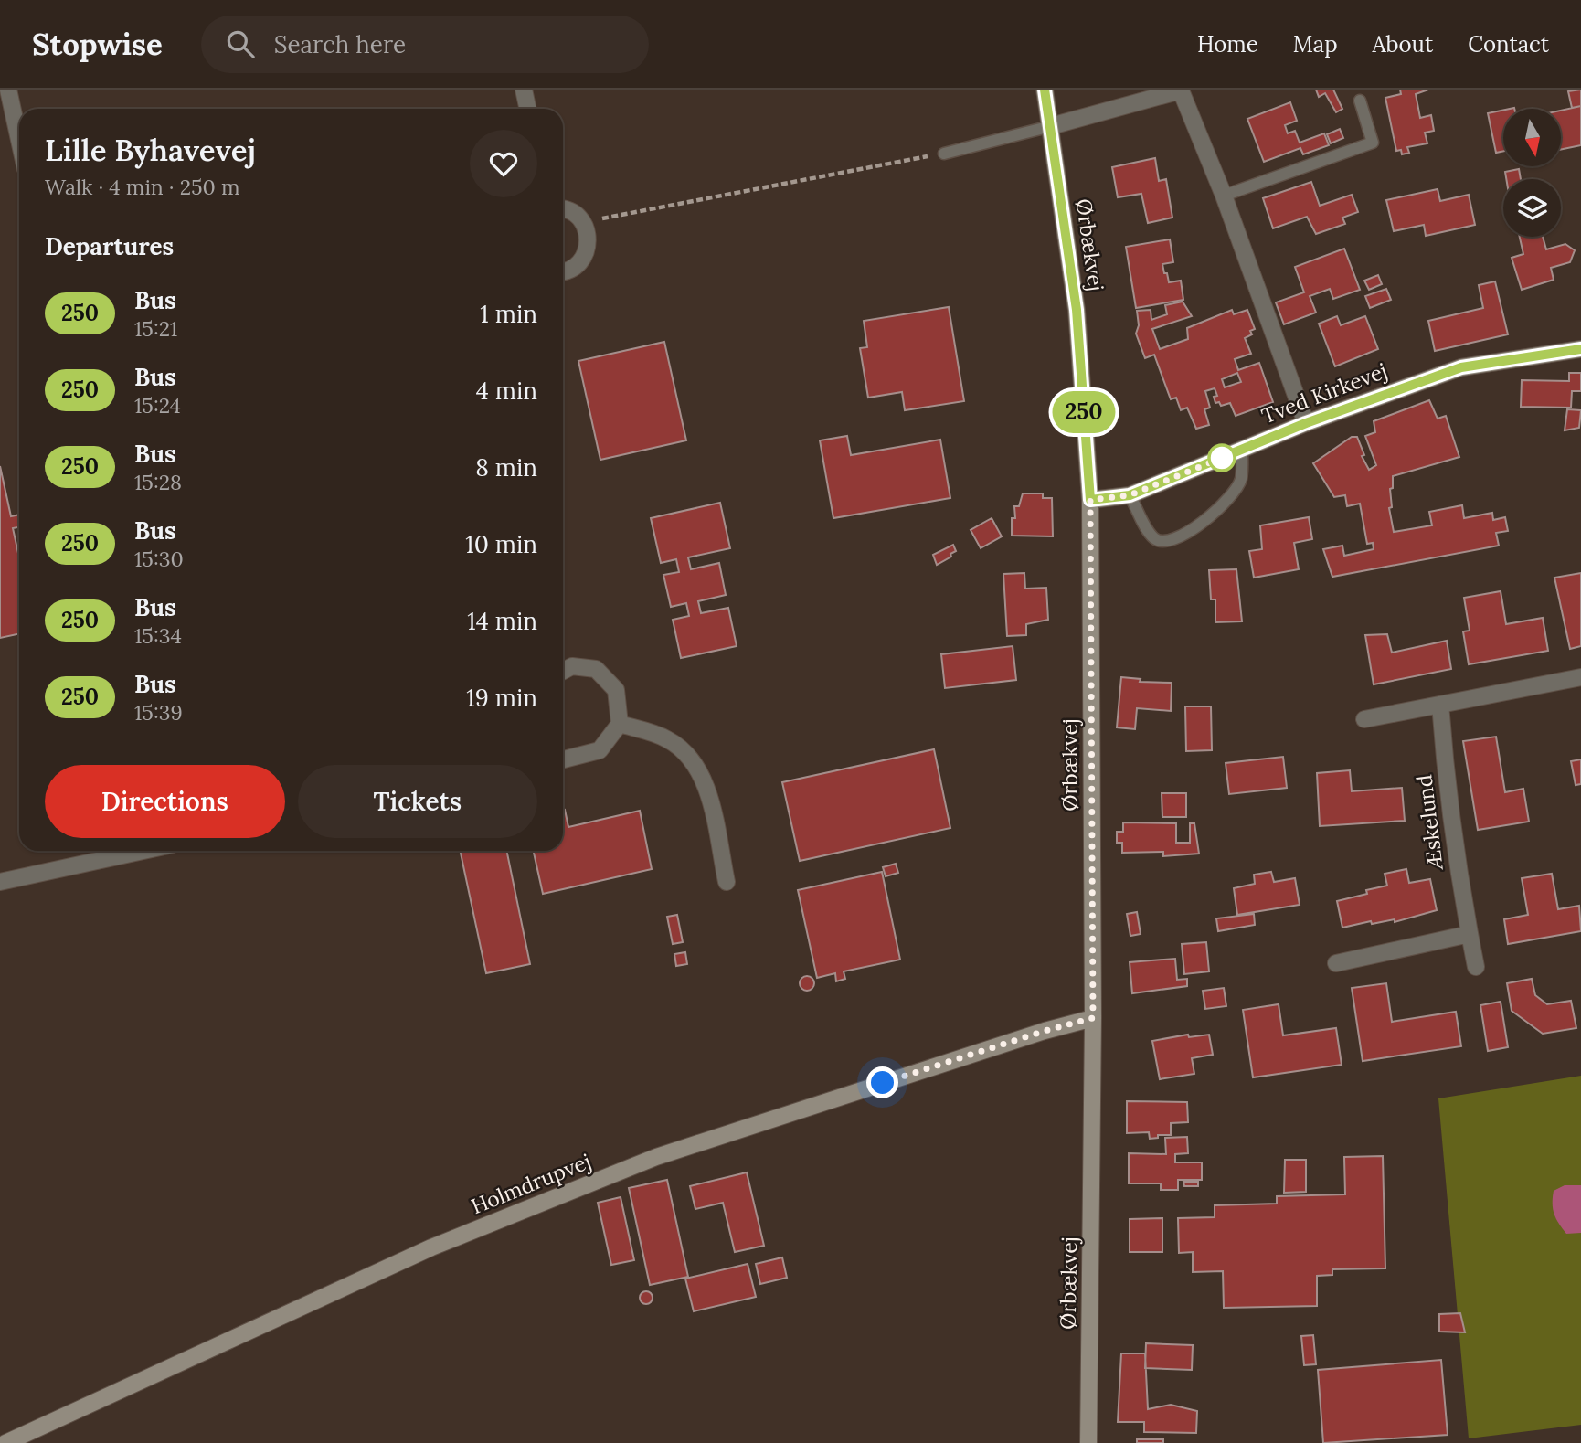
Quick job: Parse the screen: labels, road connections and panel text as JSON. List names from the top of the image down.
{
  "streets": {
    "street": [
      "Ørbækvej",
      "Tved Kirkevej",
      "Æskelund",
      "Holmdrupvej"
    ]
  },
  "crossings": [
    ["Ørbækvej", "Tved Kirkevej"],
    ["Ørbækvej", "Holmdrupvej"]
  ],
  "lines": ["bus line 250"],
  "north": "bottom",
  "page": {
    "header": "Stopwise",
    "search": "Search here",
    "nav": [
      "Home",
      "Map",
      "About",
      "Contact"
    ],
    "on_map": "250",
    "heading": [
      ["Lille Byhavevej", "Walk · 4 min · 250 m"],
      "Departures"
    ],
    "list": [
      {
        "mark": "250",
        "name": "Bus",
        "note": "15:21",
        "value": "1 min"
      },
      {
        "mark": "250",
        "name": "Bus",
        "note": "15:24",
        "value": "4 min"
      },
      {
        "mark": "250",
        "name": "Bus",
        "note": "15:28",
        "value": "8 min"
      },
      {
        "mark": "250",
        "name": "Bus",
        "note": "15:30",
        "value": "10 min"
      },
      {
        "mark": "250",
        "name": "Bus",
        "note": "15:34",
        "value": "14 min"
      },
      {
        "mark": "250",
        "name": "Bus",
        "note": "15:39",
        "value": "19 min"
      }
    ],
    "buttons": ["Directions", "Tickets"]
  }
}
